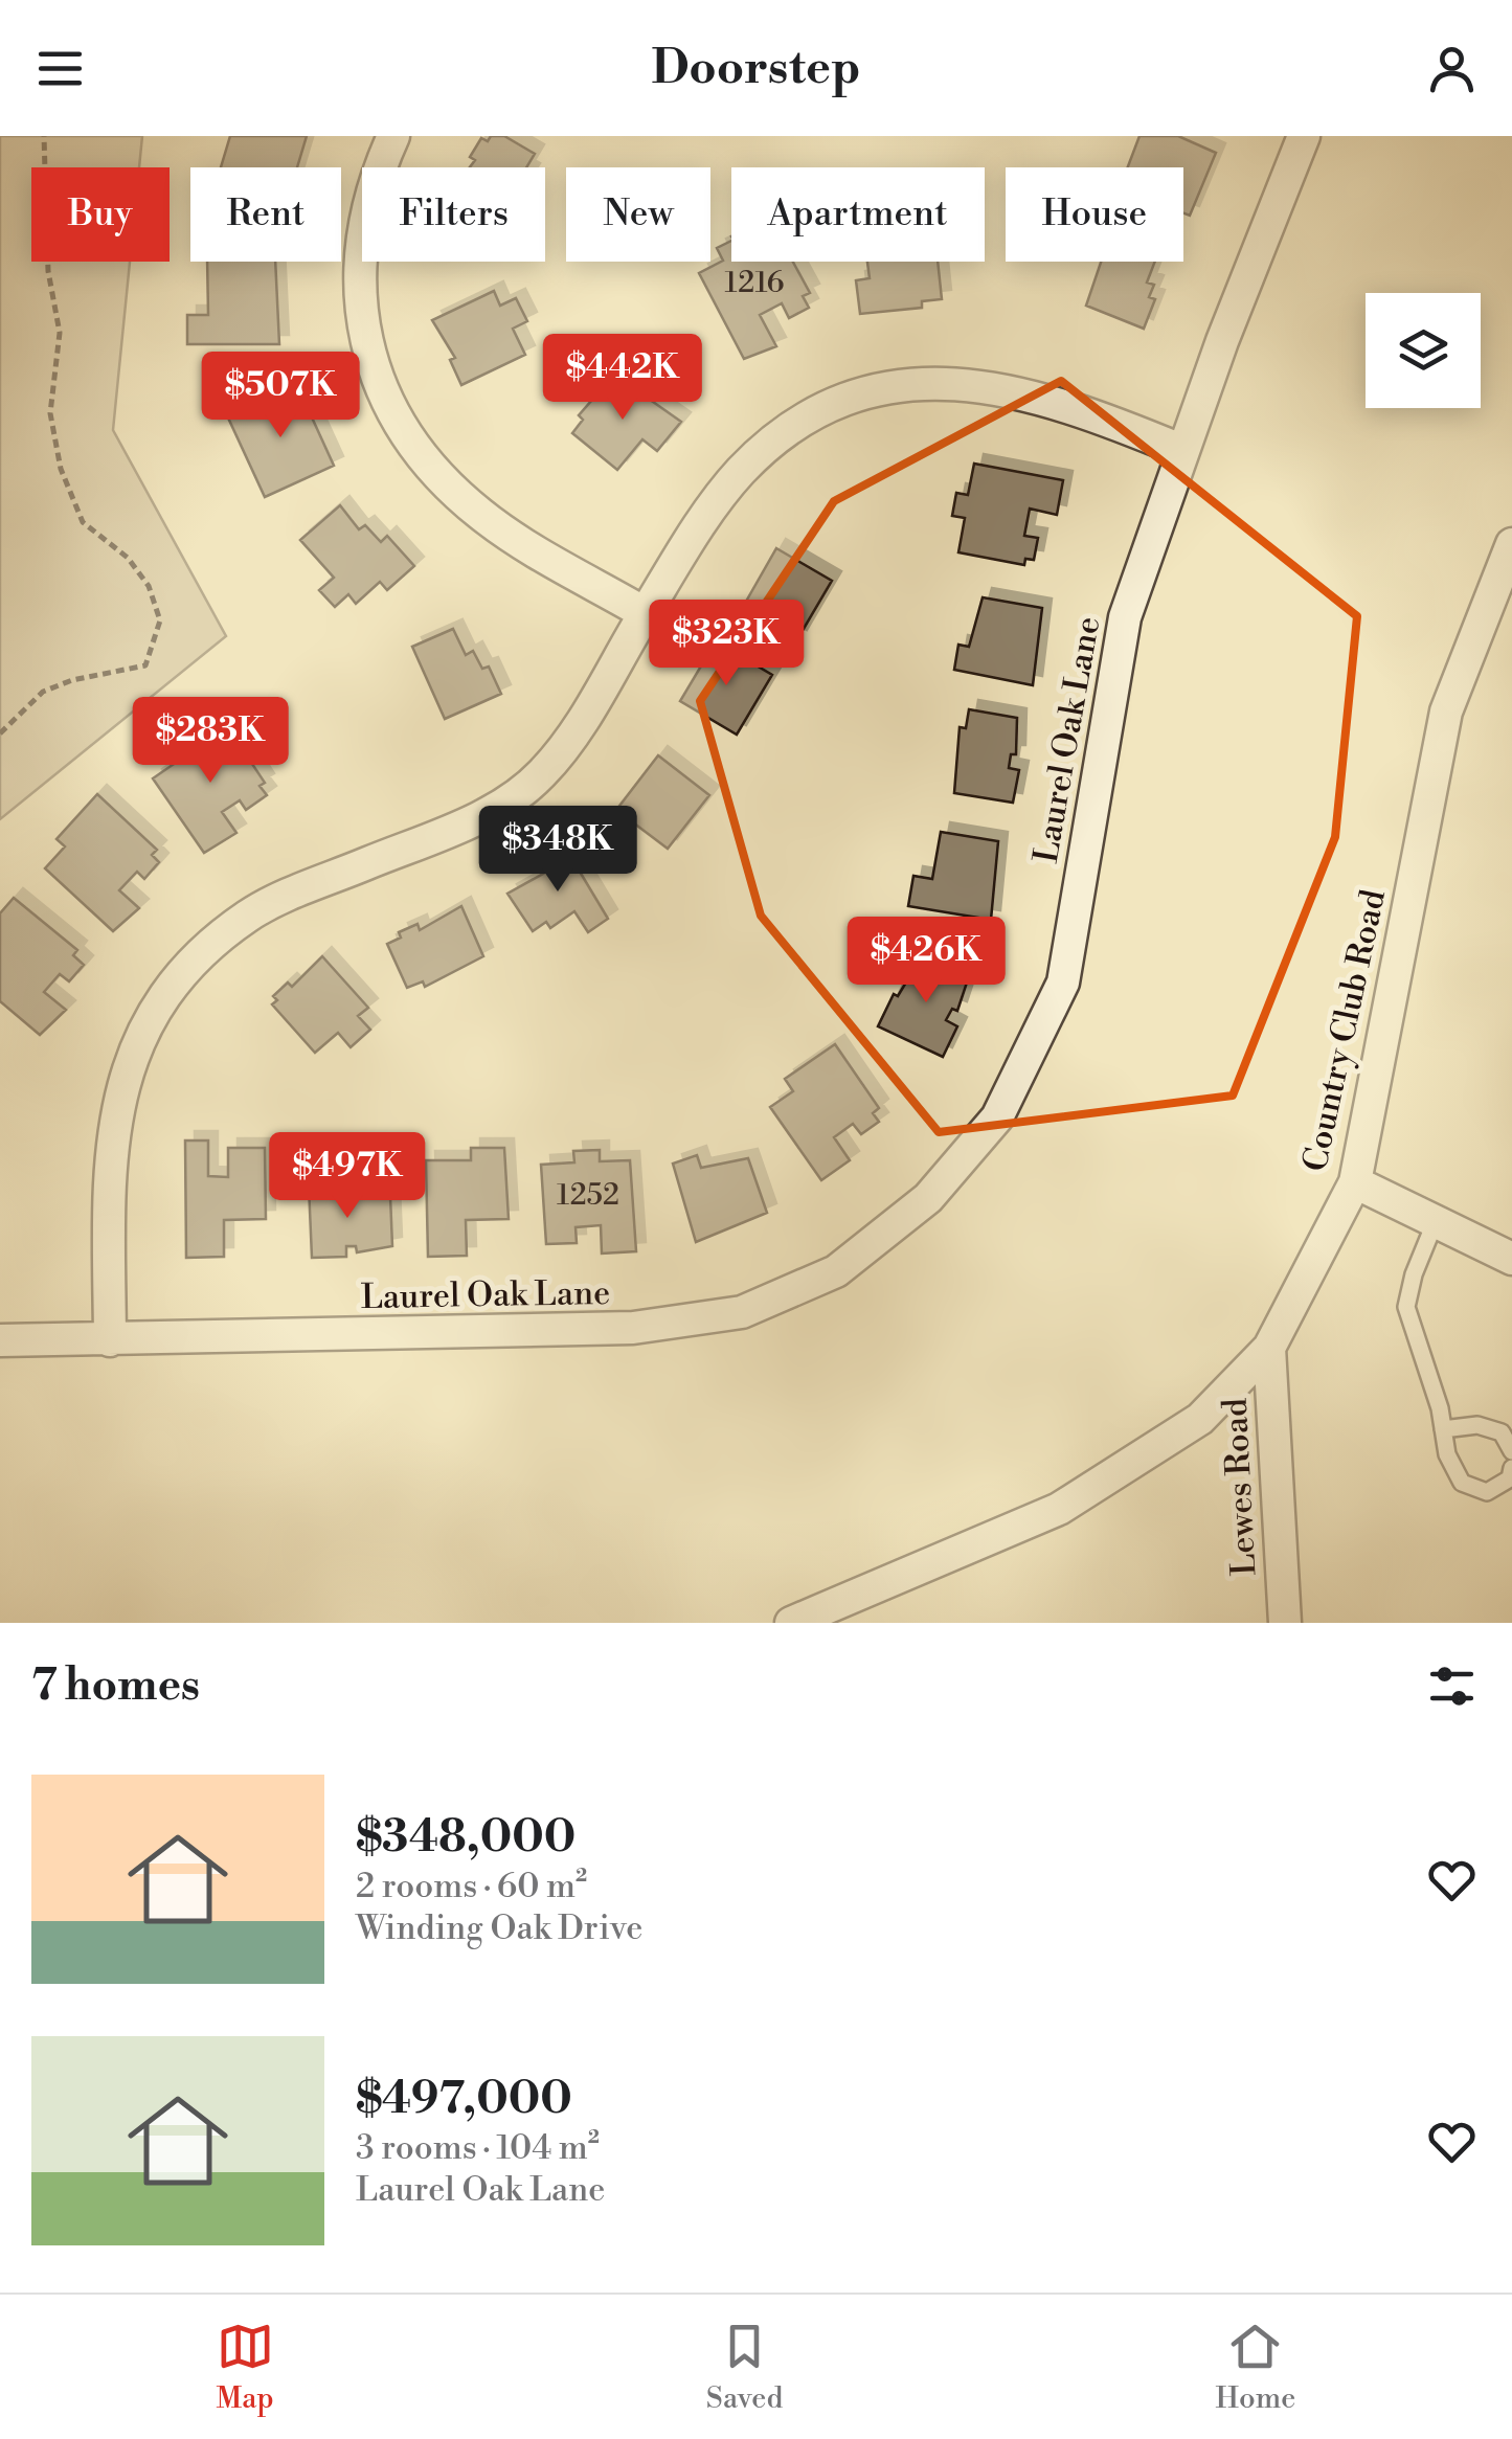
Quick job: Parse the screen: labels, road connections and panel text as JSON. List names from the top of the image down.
{
  "streets": {
    "street": ["Laurel Oak Lane", "Country Club Road", "Lewes Road"]
  },
  "crossings": [
    ["Country Club Road", "Lewes Road"]
  ],
  "house_numbers": ["1216", "1252"],
  "page": {
    "header": "Doorstep",
    "chip": [
      "Buy",
      "Rent",
      "Filters",
      "New",
      "Apartment",
      "House"
    ],
    "price": [
      "$442K",
      "$507K",
      "$323K",
      "$283K",
      "$348K",
      "$426K",
      "$497K"
    ],
    "heading": "7 homes",
    "list": [
      {
        "name": "$348,000",
        "note": "2 rooms · 60 m² · Winding Oak Drive"
      },
      {
        "name": "$497,000",
        "note": "3 rooms · 104 m² · Laurel Oak Lane"
      }
    ],
    "tabs": ["Map", "Saved", "Home"]
  }
}
